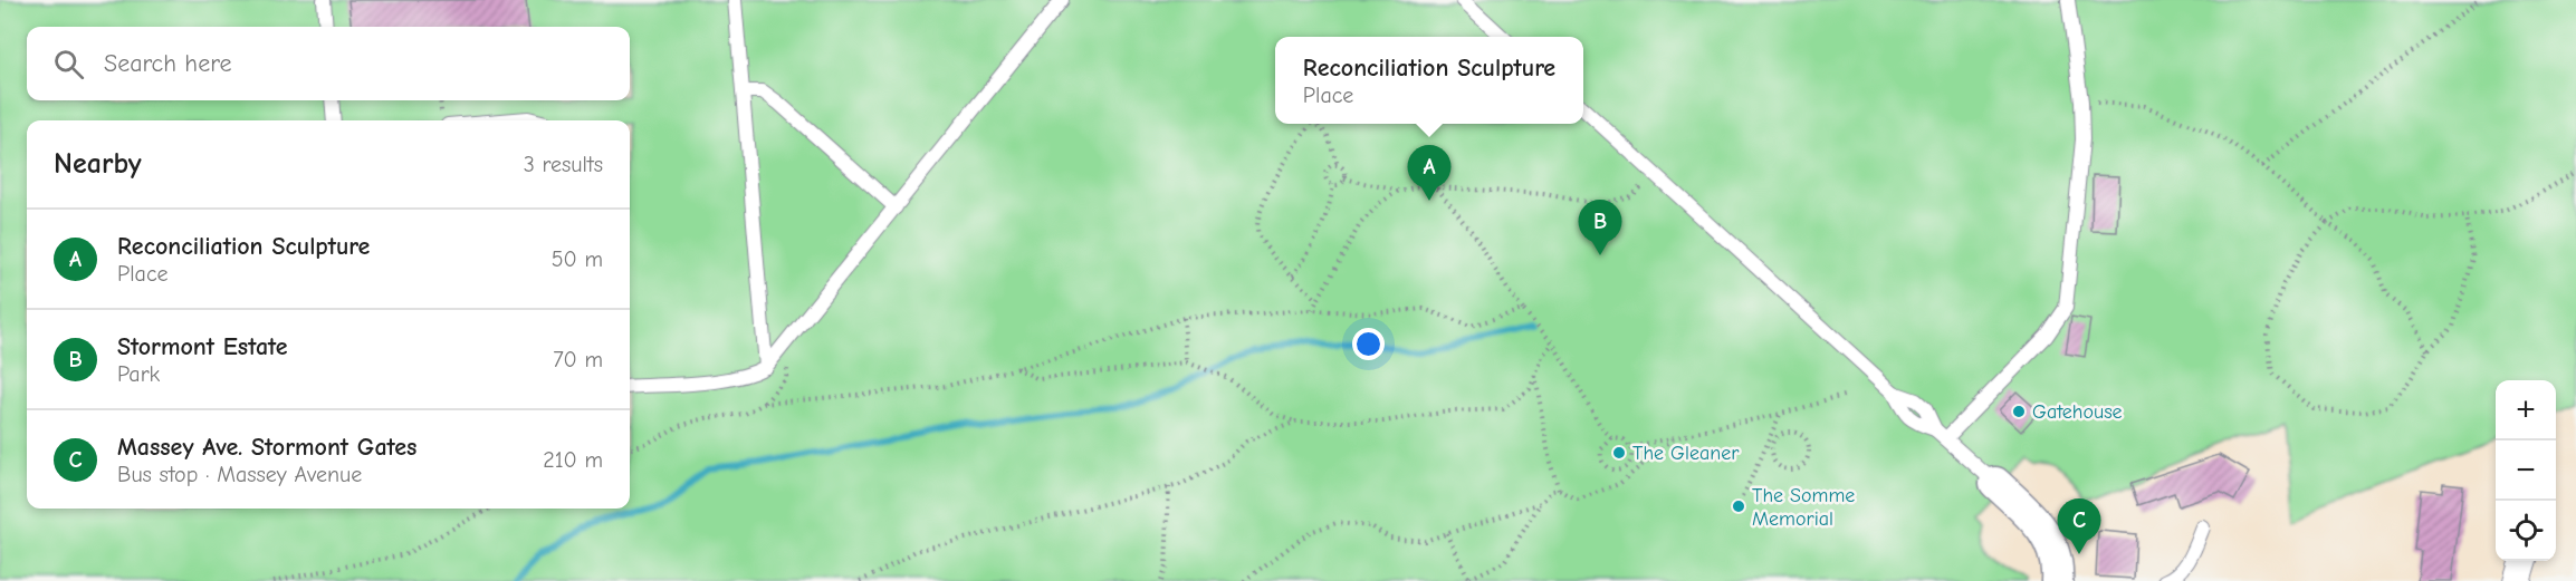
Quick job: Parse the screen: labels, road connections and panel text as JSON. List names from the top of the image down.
{
  "places": ["Gatehouse", "The Gleaner", "The Somme Memorial"],
  "page": {
    "search": "Search here",
    "popup": ["Reconciliation Sculpture", "Place"],
    "heading": ["Nearby", "3 results"],
    "pins": ["A", "B", "C"],
    "list": [
      {
        "mark": "A",
        "name": "Reconciliation Sculpture",
        "note": "Place",
        "value": "50 m"
      },
      {
        "mark": "B",
        "name": "Stormont Estate",
        "note": "Park",
        "value": "70 m"
      },
      {
        "mark": "C",
        "name": "Massey Ave. Stormont Gates",
        "note": "Bus stop · Massey Avenue",
        "value": "210 m"
      }
    ],
    "map_buttons": ["+", "−"]
  }
}
